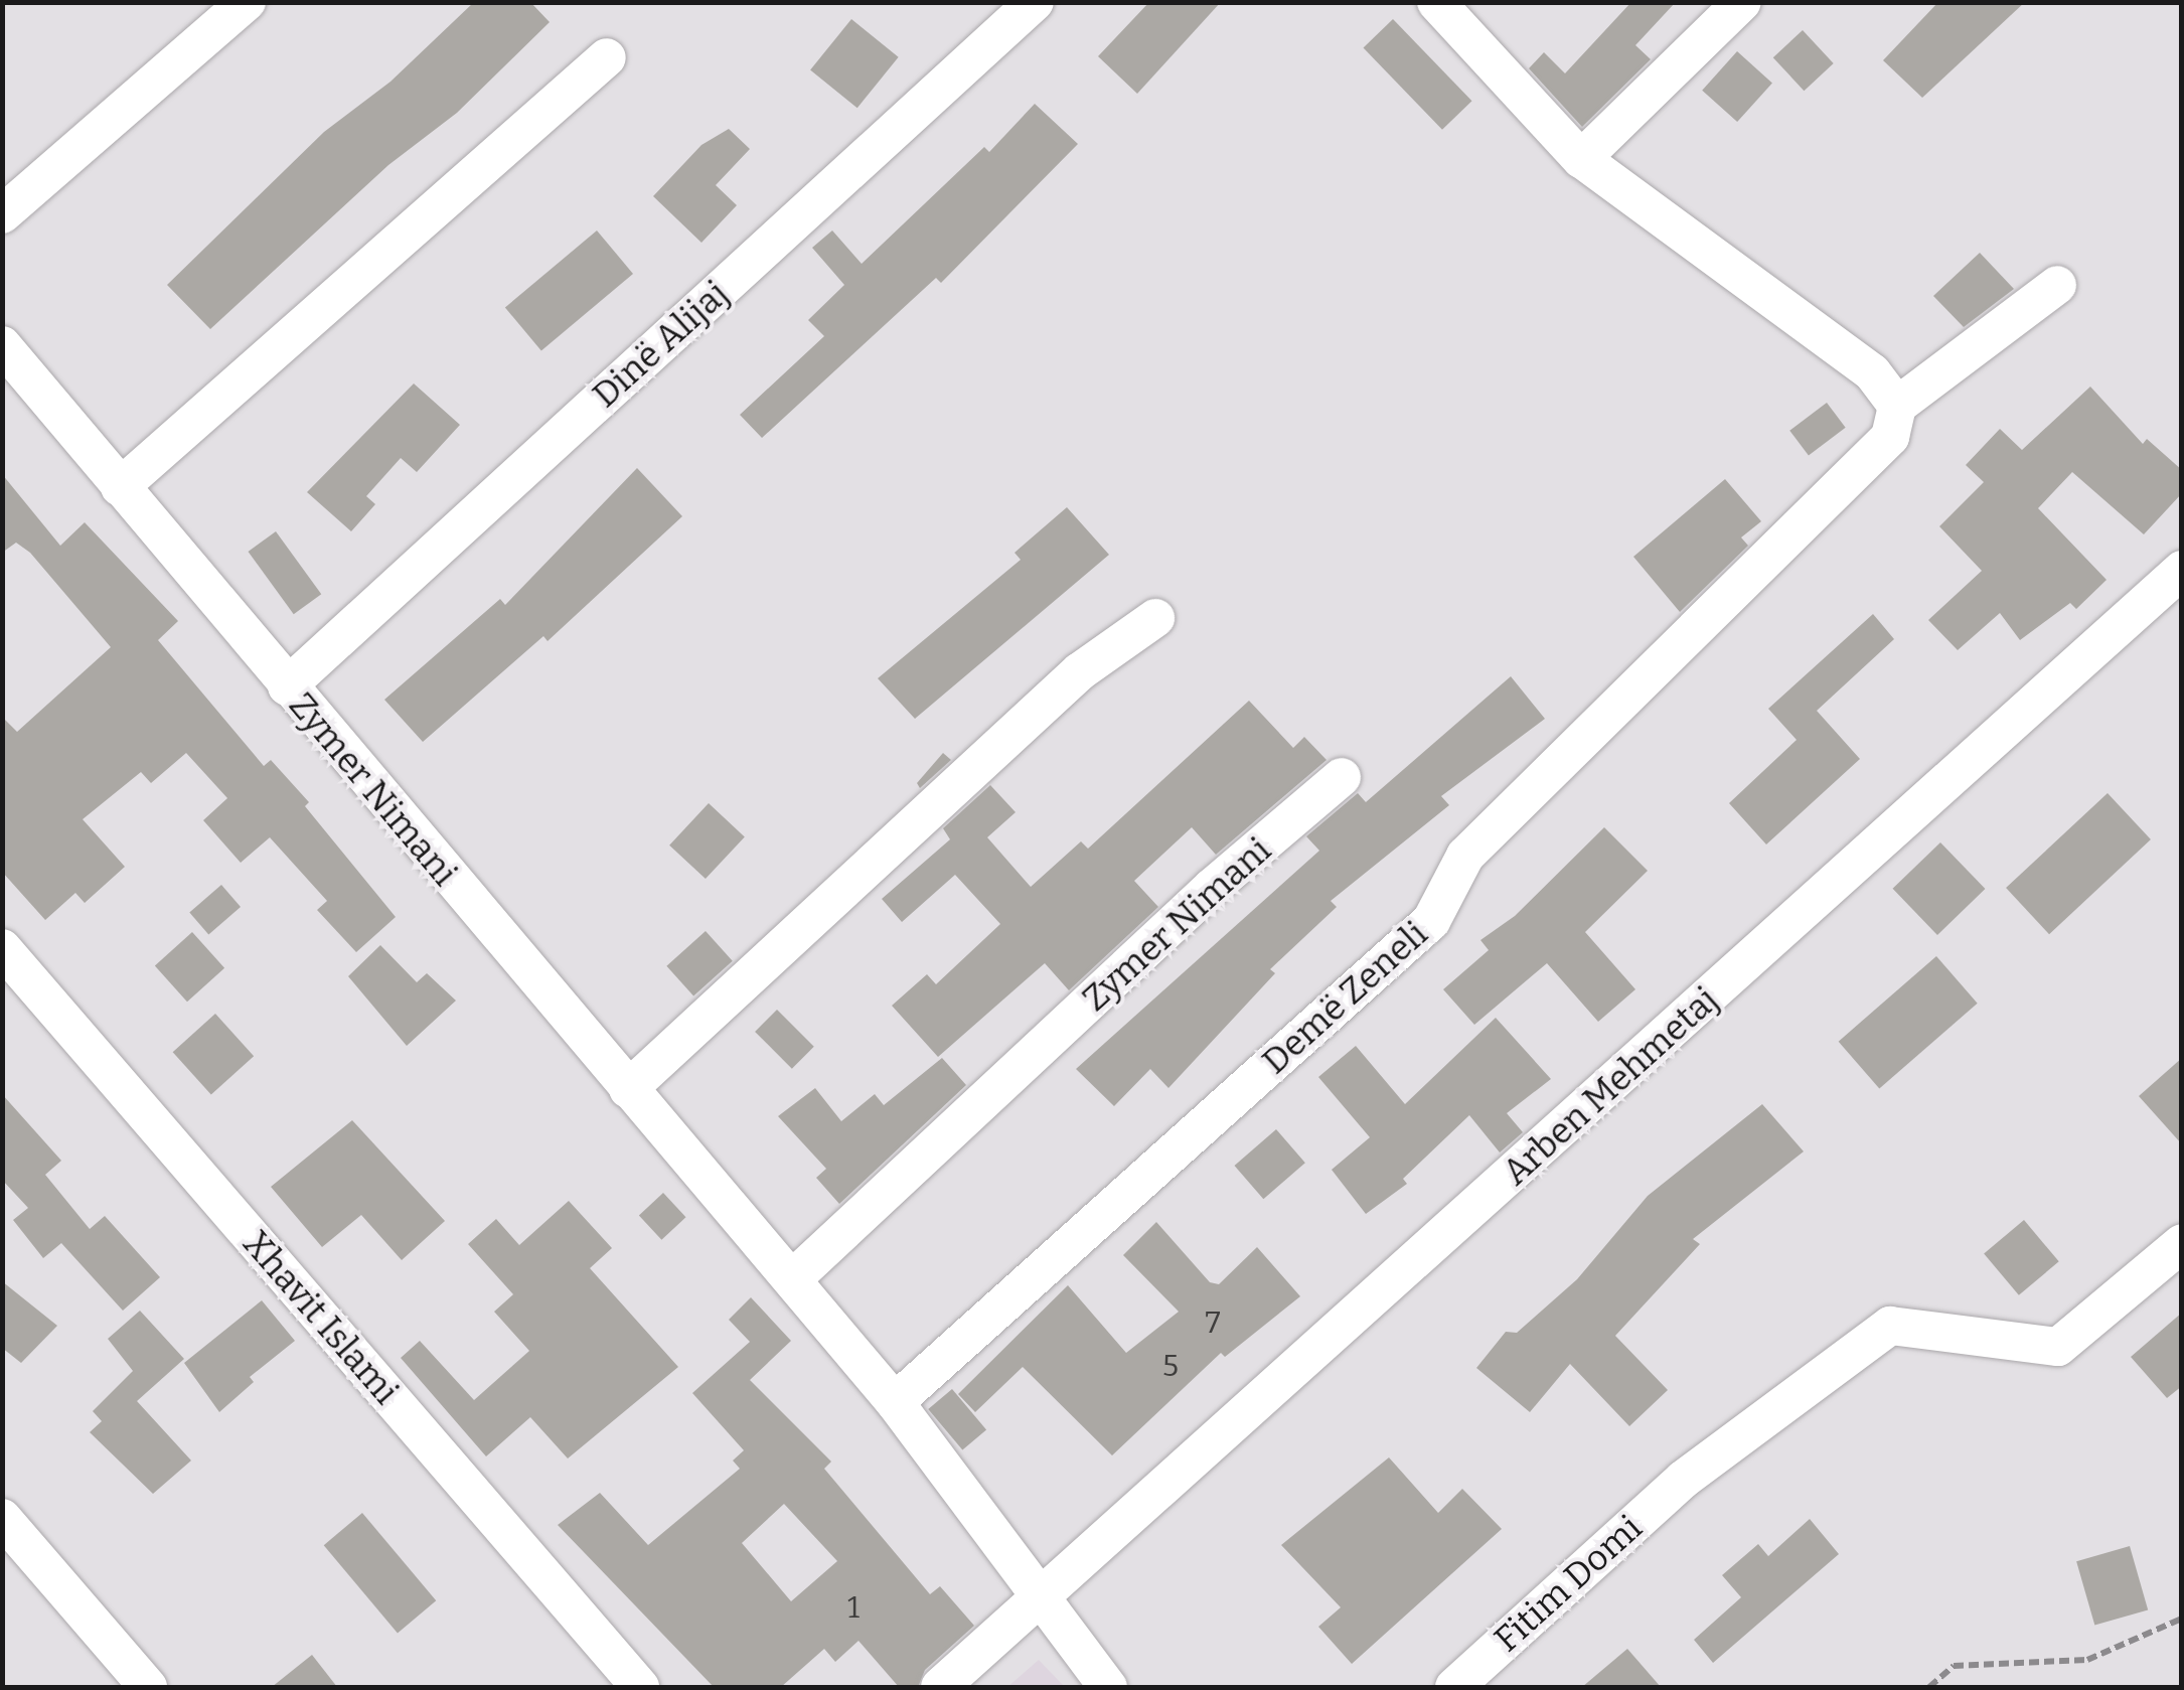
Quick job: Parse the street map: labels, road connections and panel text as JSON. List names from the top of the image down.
{
  "streets": {
    "street": [
      "Dinë Alijaj",
      "Zymer Nimani",
      "Demë Zeneli",
      "Arben Mehmetaj",
      "Xhavit Islami",
      "Fitim Domi"
    ]
  },
  "crossings": [
    ["Dinë Alijaj", "Zymer Nimani"],
    ["Zymer Nimani", "Demë Zeneli"],
    ["Zymer Nimani", "Arben Mehmetaj"]
  ],
  "house_numbers": ["7", "5", "1"]
}
